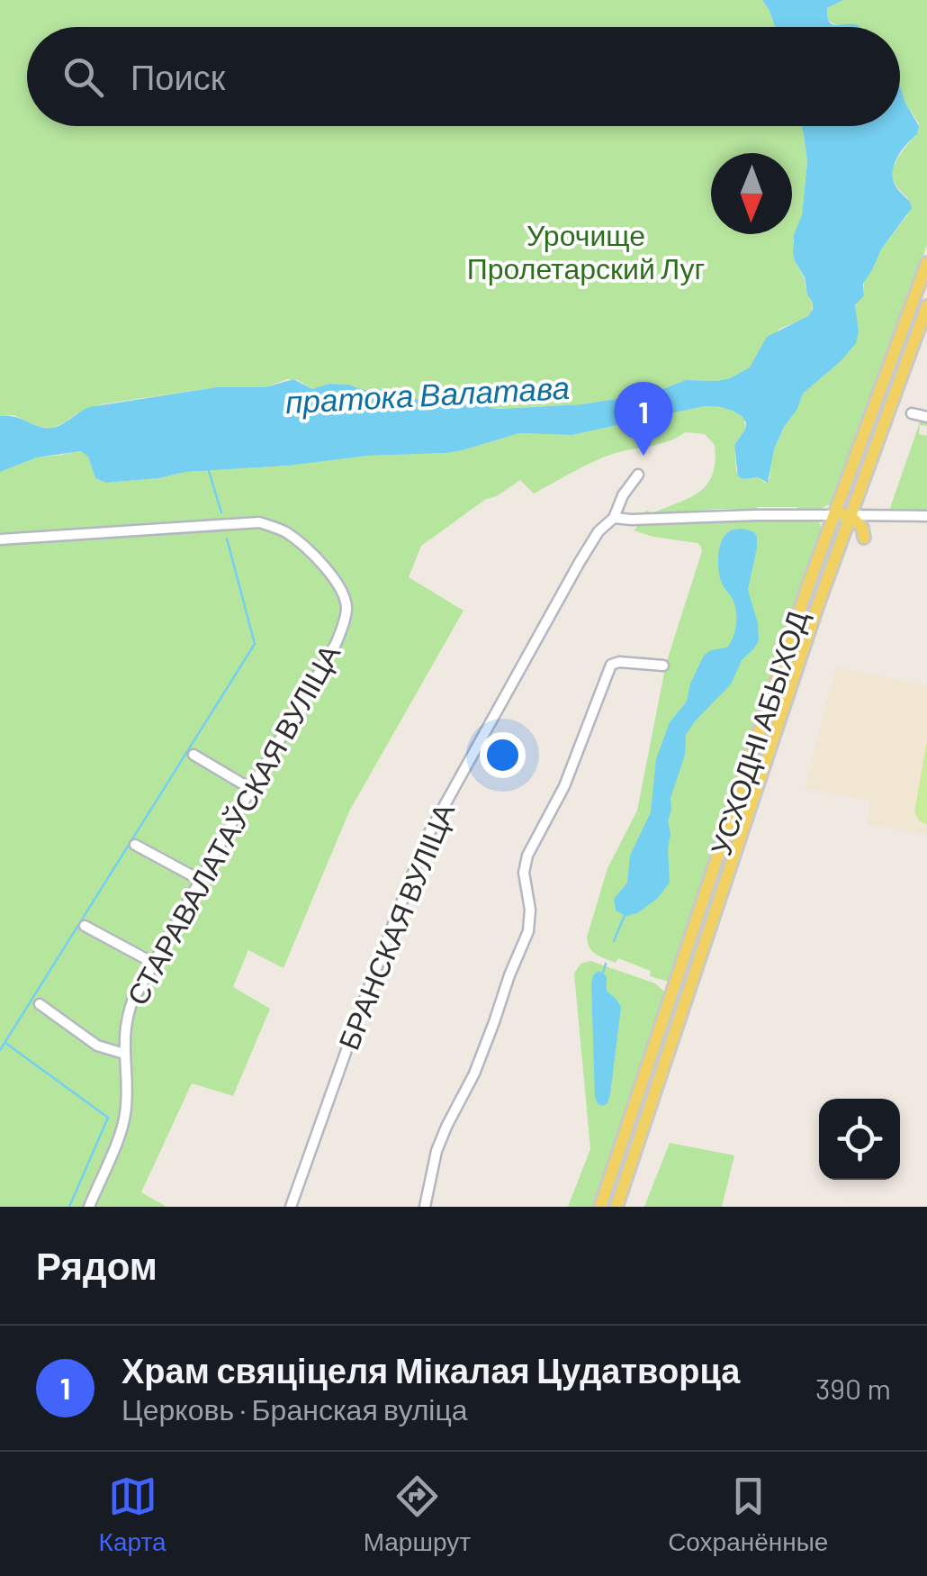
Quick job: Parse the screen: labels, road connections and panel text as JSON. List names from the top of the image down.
{
  "streets": {
    "main road": ["УСХОДНІ АБЫХОД"],
    "street": ["СТАРАВАЛАТАЎСКАЯ ВУЛІЦА", "БРАНСКАЯ ВУЛІЦА"]
  },
  "water": ["пратока Валатава"],
  "parks": ["Урочище Пролетарский Луг"],
  "north": "bottom",
  "page": {
    "search": "Поиск",
    "pins": "1",
    "heading": "Рядом",
    "list": [
      {
        "mark": "1",
        "name": "Храм свяціцеля Мікалая Цудатворца",
        "note": "Церковь · Бранская вуліца",
        "value": "390 m"
      }
    ],
    "nav": ["Карта", "Маршрут", "Сохранённые"]
  }
}
